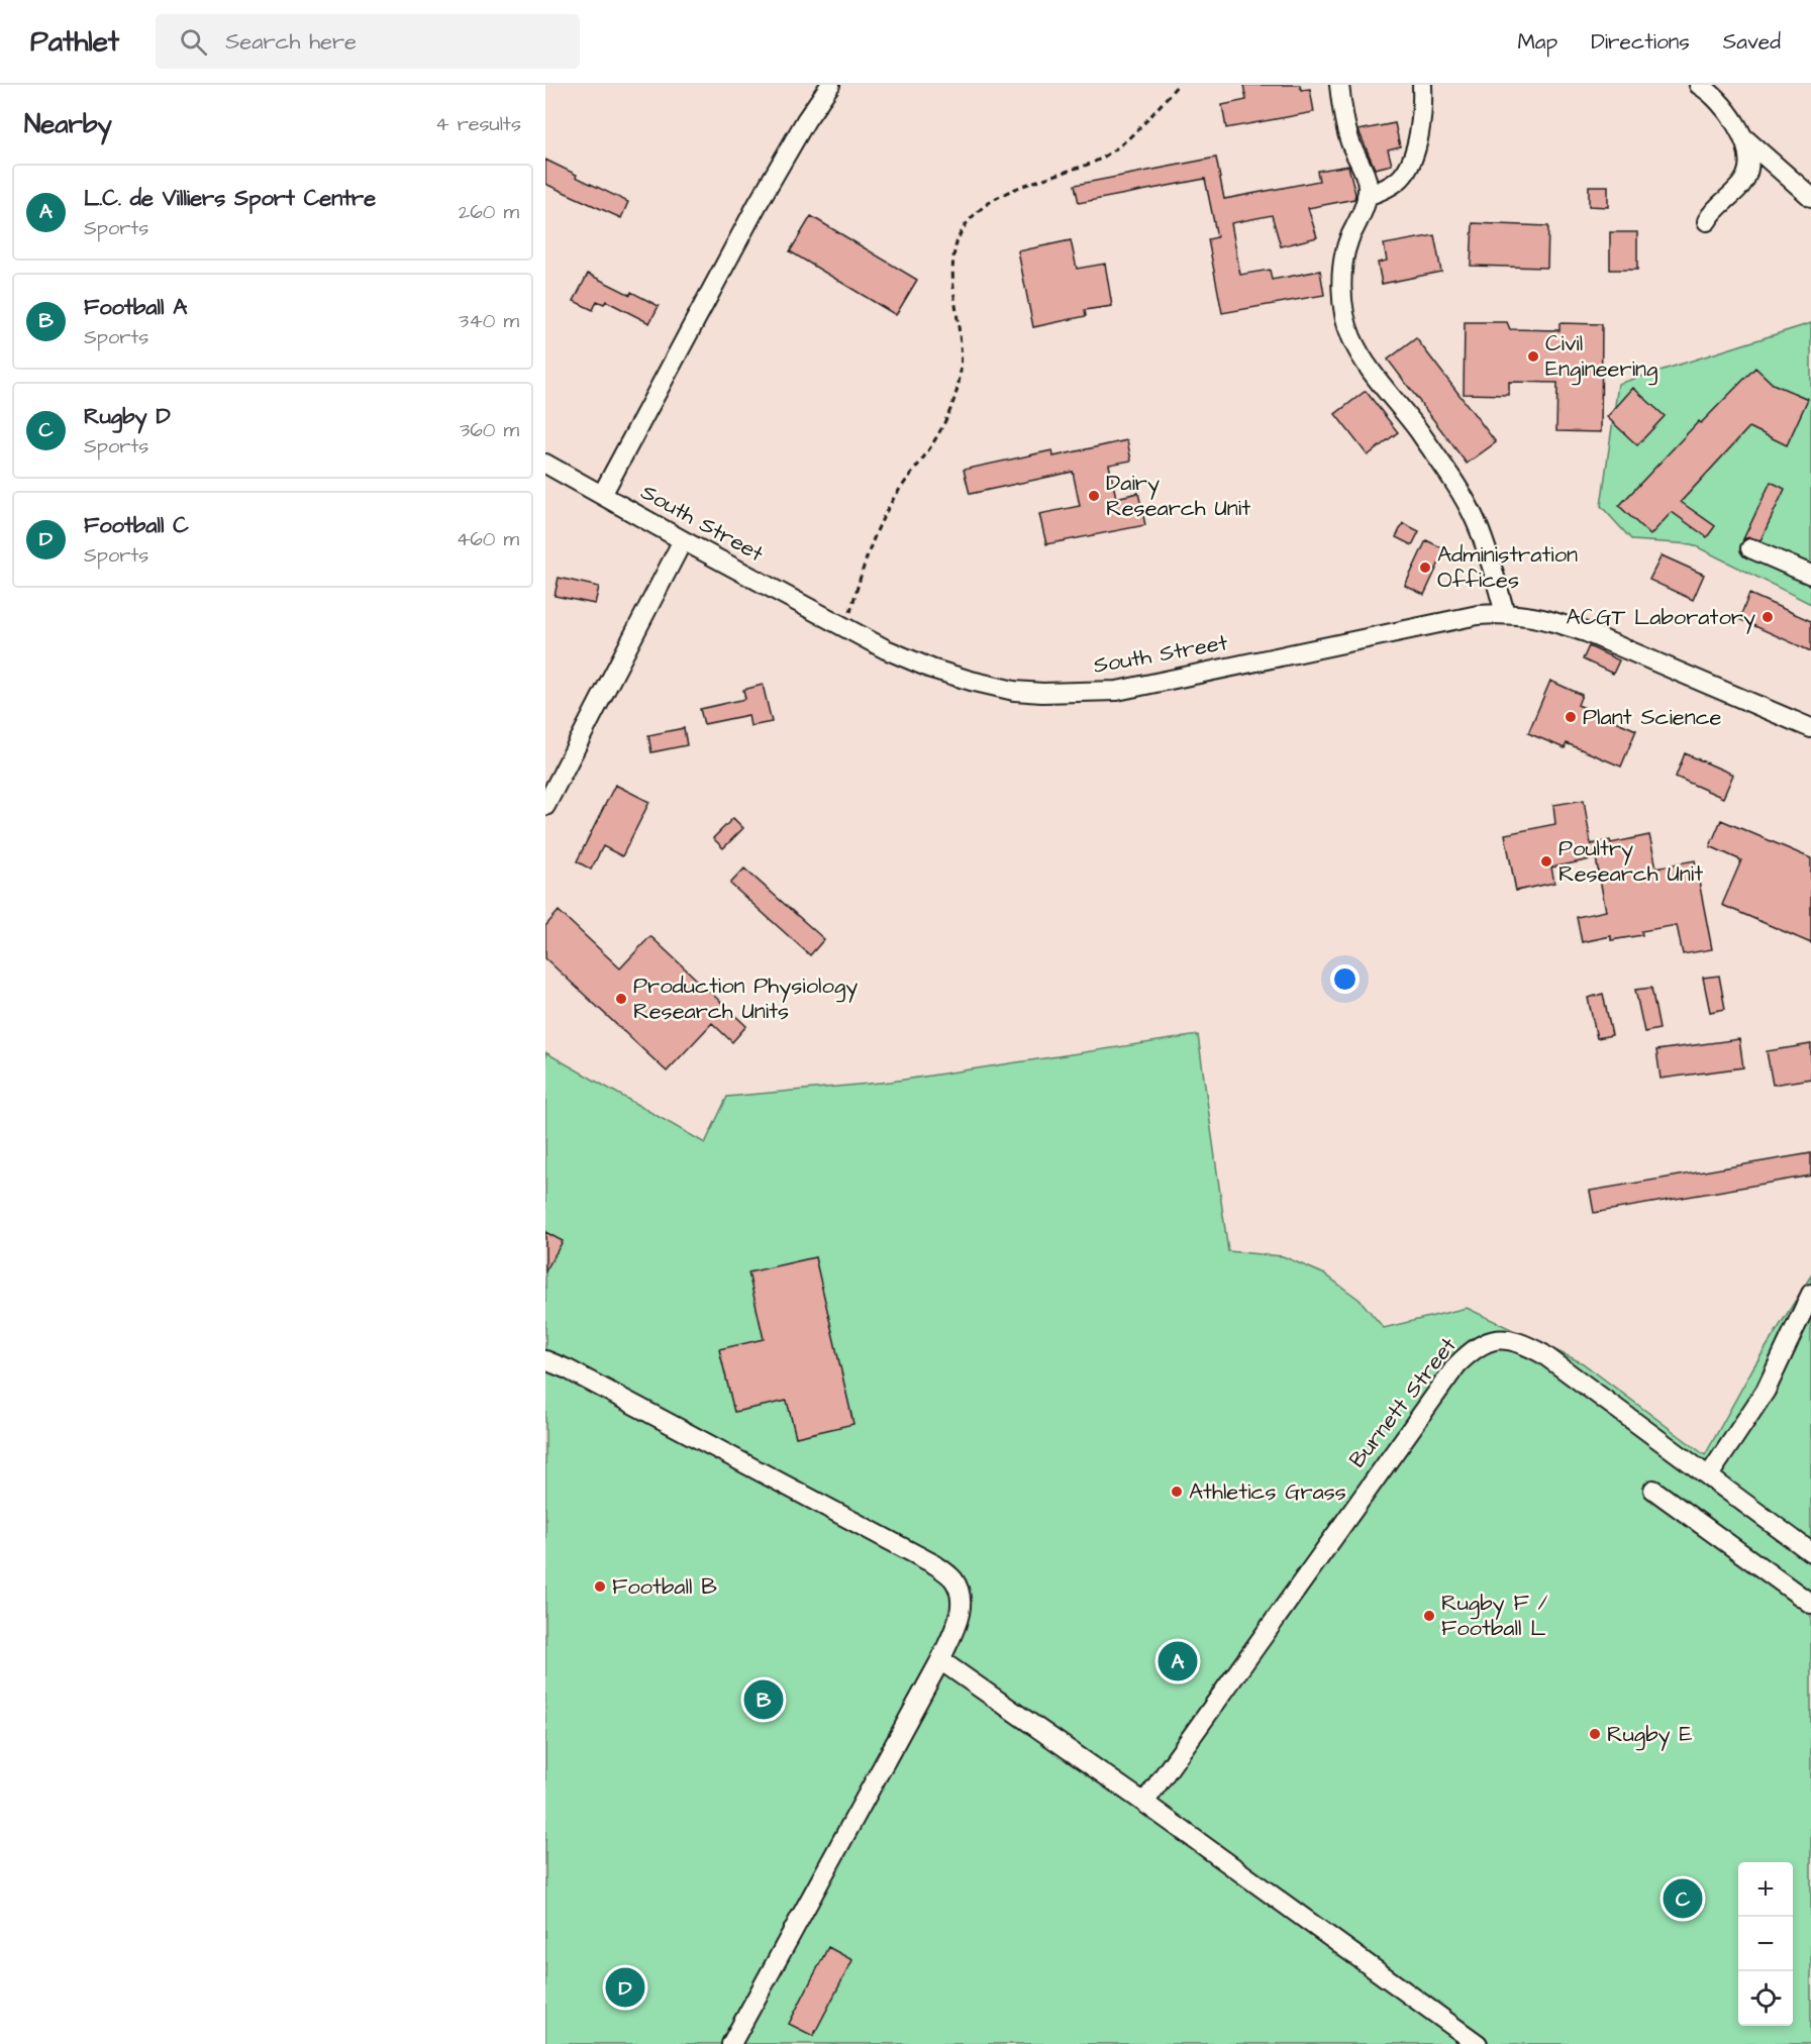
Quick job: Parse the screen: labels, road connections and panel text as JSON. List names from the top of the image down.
{
  "streets": {
    "street": ["South Street", "Burnett Street"]
  },
  "places": [
    "Civil Engineering",
    "Dairy Research Unit",
    "Administration Offices",
    "ACGT Laboratory",
    "Plant Science",
    "Poultry Research Unit",
    "Production Physiology Research Units",
    "Athletics Grass",
    "Football B",
    "Rugby F / Football L",
    "Rugby E"
  ],
  "page": {
    "header": "Pathlet",
    "search": "Search here",
    "nav": ["Map", "Directions", "Saved"],
    "heading": ["Nearby", "4 results"],
    "list": [
      {
        "mark": "A",
        "name": "L.C. de Villiers Sport Centre",
        "note": "Sports",
        "value": "260 m"
      },
      {
        "mark": "B",
        "name": "Football A",
        "note": "Sports",
        "value": "340 m"
      },
      {
        "mark": "C",
        "name": "Rugby D",
        "note": "Sports",
        "value": "360 m"
      },
      {
        "mark": "D",
        "name": "Football C",
        "note": "Sports",
        "value": "460 m"
      }
    ],
    "pins": [
      "A",
      "B",
      "C",
      "D"
    ],
    "map_buttons": ["+", "−"]
  }
}
